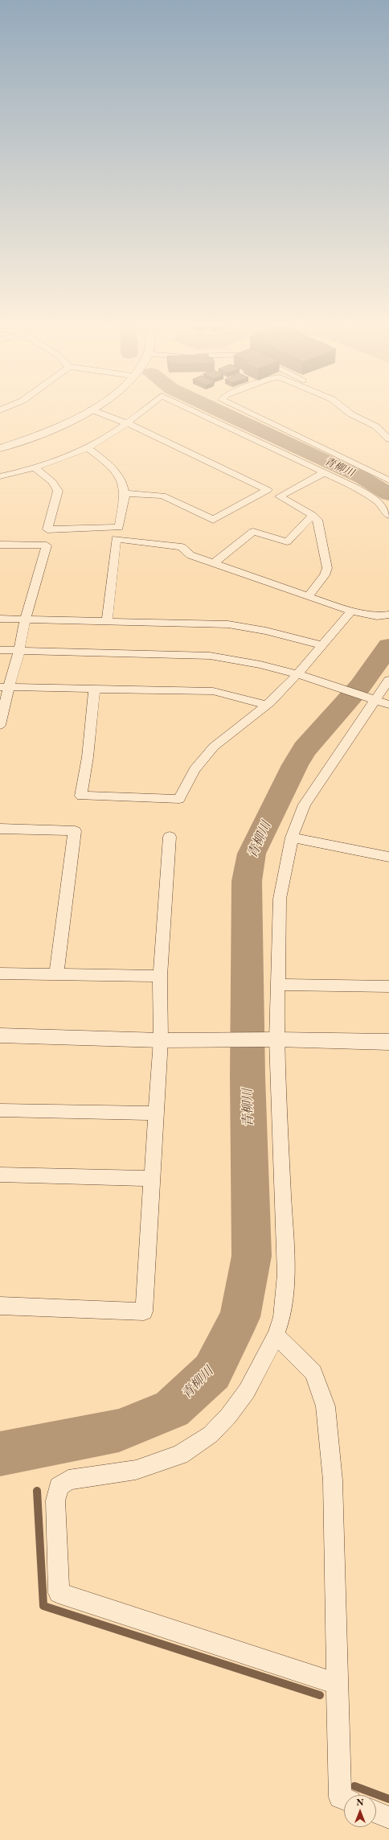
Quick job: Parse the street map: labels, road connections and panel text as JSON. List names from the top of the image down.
{
  "water": ["青柳川"],
  "north": "top"
}
